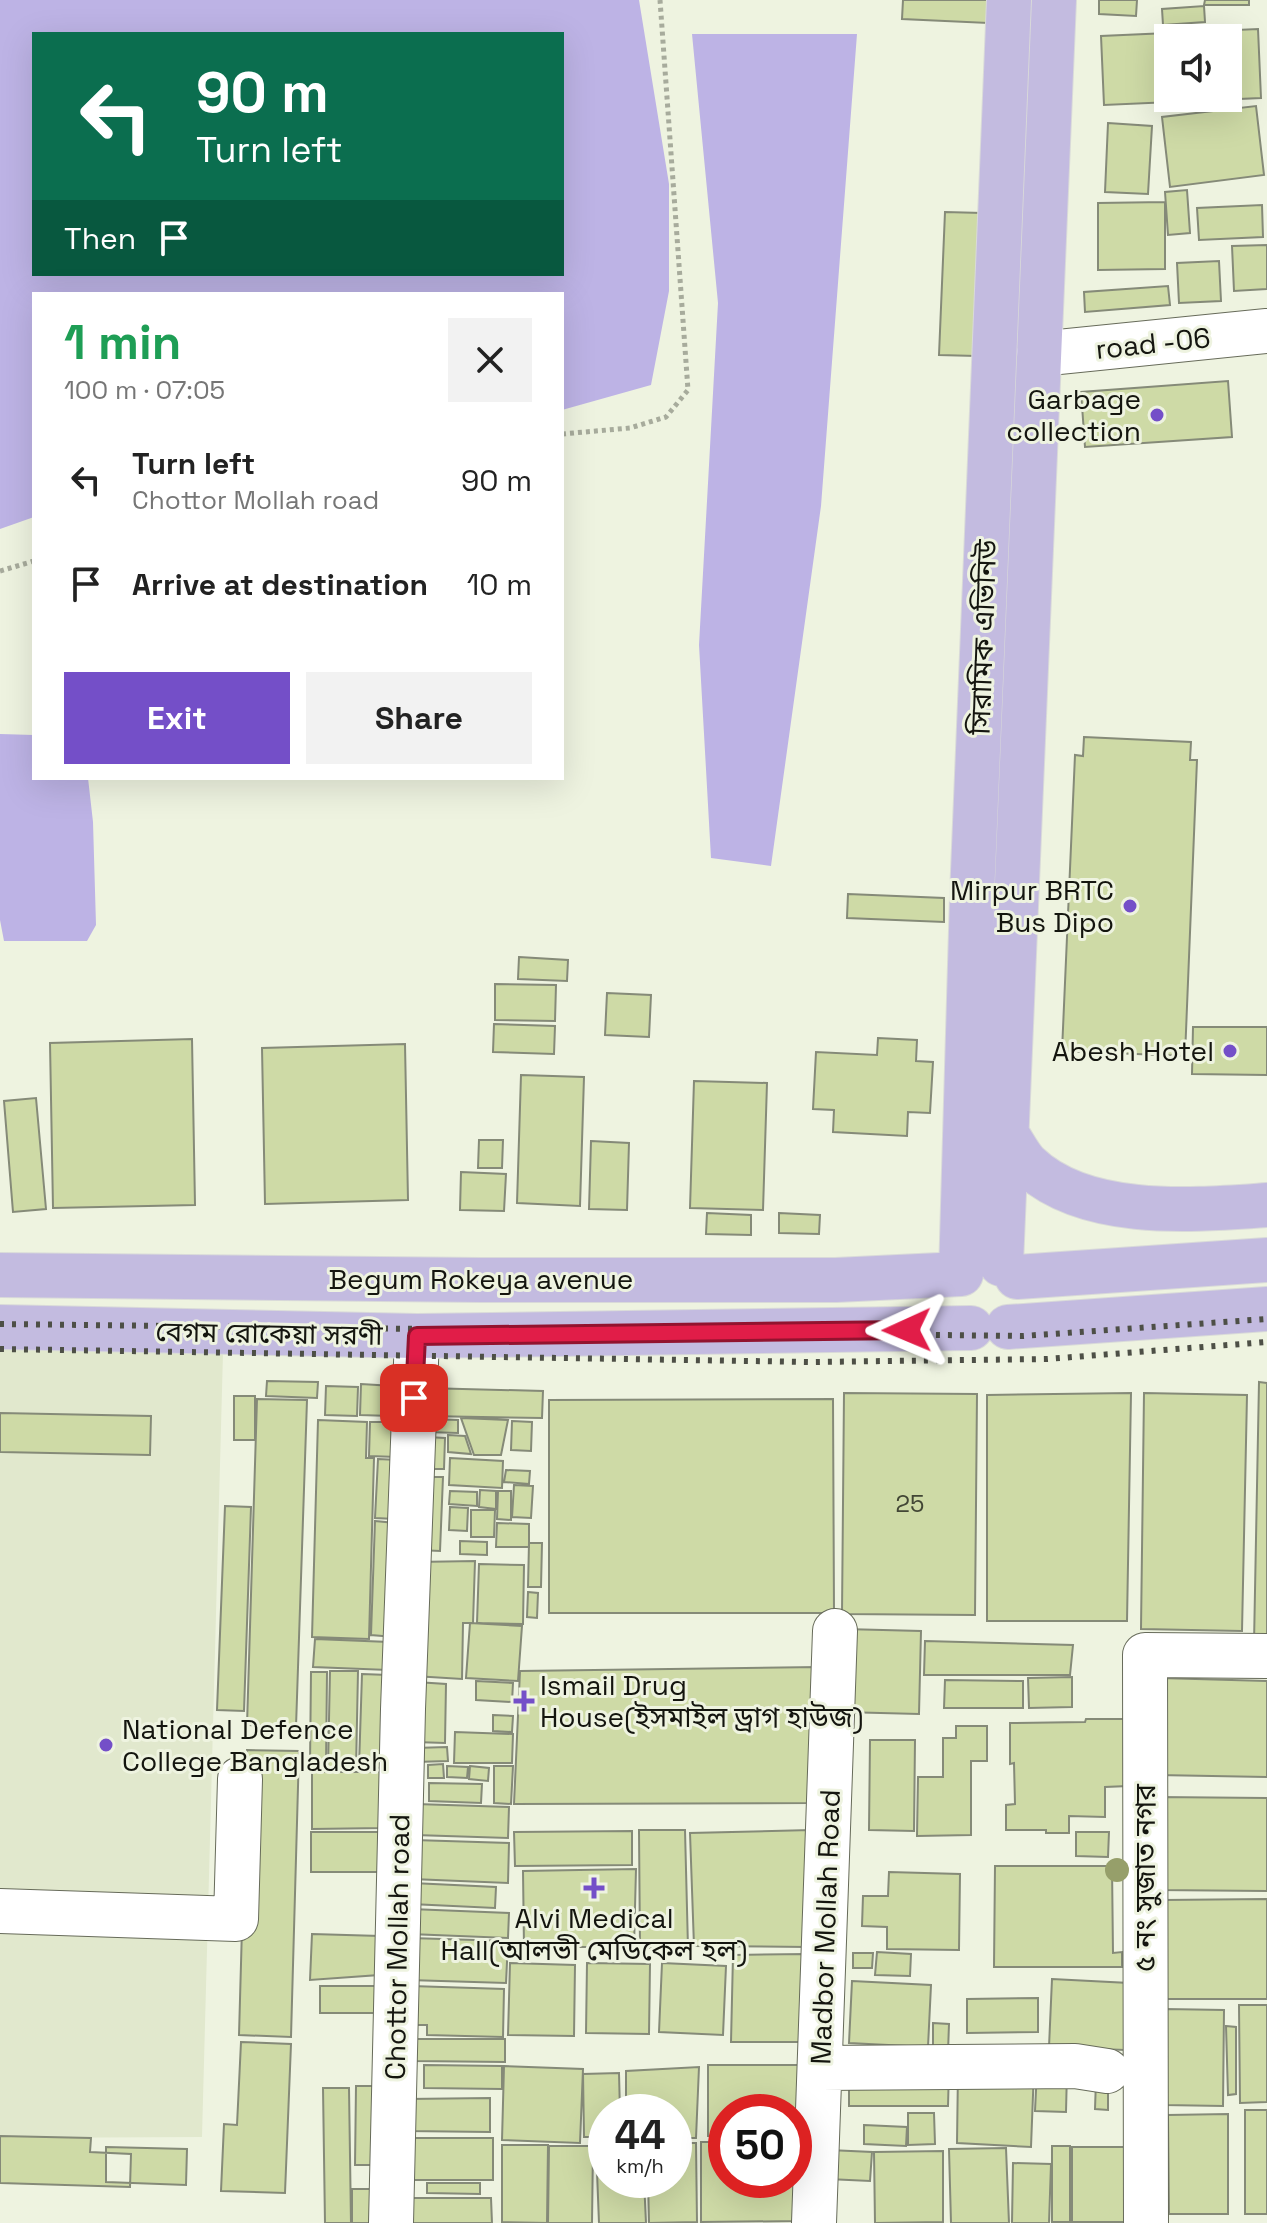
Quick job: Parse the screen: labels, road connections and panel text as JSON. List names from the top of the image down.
{
  "streets": {
    "main road": ["সিরামিক এভিনিউ", "Begum Rokeya avenue", "বেগম রোকেয়া সরণী"],
    "street": [
      "road -06",
      "৫ নং সুজাত নগর",
      "Madbor Mollah Road",
      "Chottor Mollah road"
    ]
  },
  "crossings": [
    ["road -06", "সিরামিক এভিনিউ"],
    ["সিরামিক এভিনিউ", "Begum Rokeya avenue"],
    ["সিরামিক এভিনিউ", "বেগম রোকেয়া সরণী"],
    ["Begum Rokeya avenue", "বেগম রোকেয়া সরণী"],
    ["বেগম রোকেয়া সরণী", "Chottor Mollah road"]
  ],
  "places": {
    "other": [
      "Garbage collection",
      "Mirpur BRTC Bus Dipo",
      "Abesh Hotel",
      "National Defence College Bangladesh"
    ],
    "health": ["Ismail Drug House(ইসমাইল ড্রাগ হাউজ)", "Alvi Medical Hall(আলভী মেডিকেল হল)"]
  },
  "house_numbers": ["25"],
  "page": {
    "turn": ["90 m", "Turn left"],
    "then": "Then",
    "heading": ["1 min", "100 m · 07:05"],
    "list": [
      {
        "name": "Turn left",
        "note": "Chottor Mollah road",
        "value": "90 m"
      },
      {
        "name": "Arrive at destination",
        "value": "10 m"
      }
    ],
    "buttons": ["Exit", "Share"],
    "speed": "44 km/h",
    "limit": "50"
  }
}
